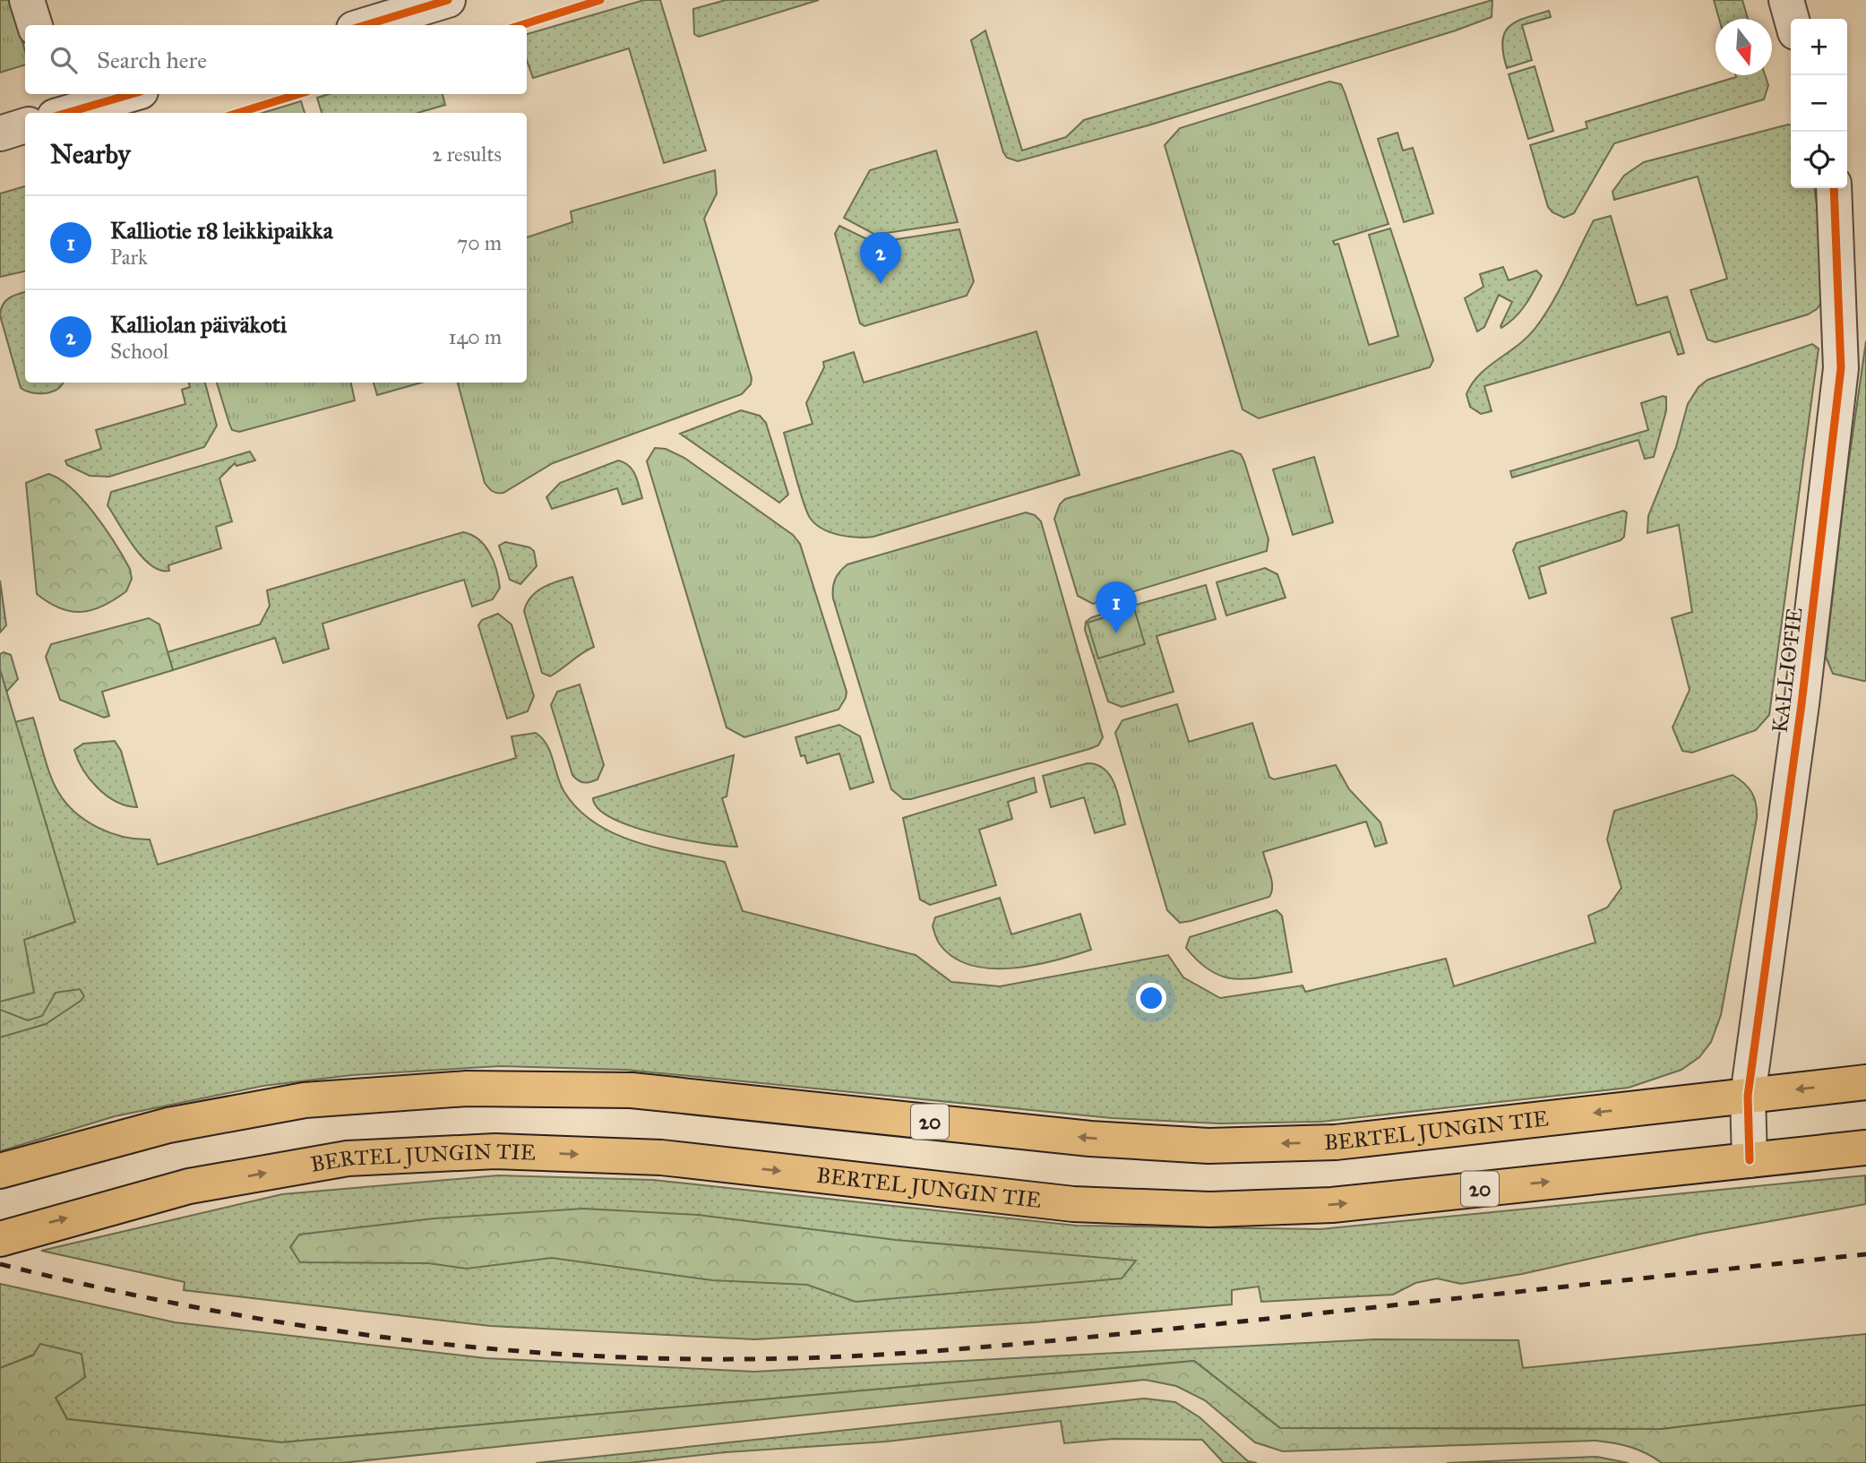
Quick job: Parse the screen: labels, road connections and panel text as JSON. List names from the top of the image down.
{
  "streets": {
    "highway": ["20", "BERTEL JUNGIN TIE"],
    "street": ["KALLIOTIE"]
  },
  "crossings": [
    ["KALLIOTIE", "BERTEL JUNGIN TIE"]
  ],
  "north": "bottom",
  "page": {
    "map_buttons": ["+", "−"],
    "search": "Search here",
    "heading": ["Nearby", "2 results"],
    "list": [
      {
        "mark": "1",
        "name": "Kalliotie 18 leikkipaikka",
        "note": "Park",
        "value": "70 m"
      },
      {
        "mark": "2",
        "name": "Kalliolan päiväkoti",
        "note": "School",
        "value": "140 m"
      }
    ],
    "pins": ["2", "1"]
  }
}
